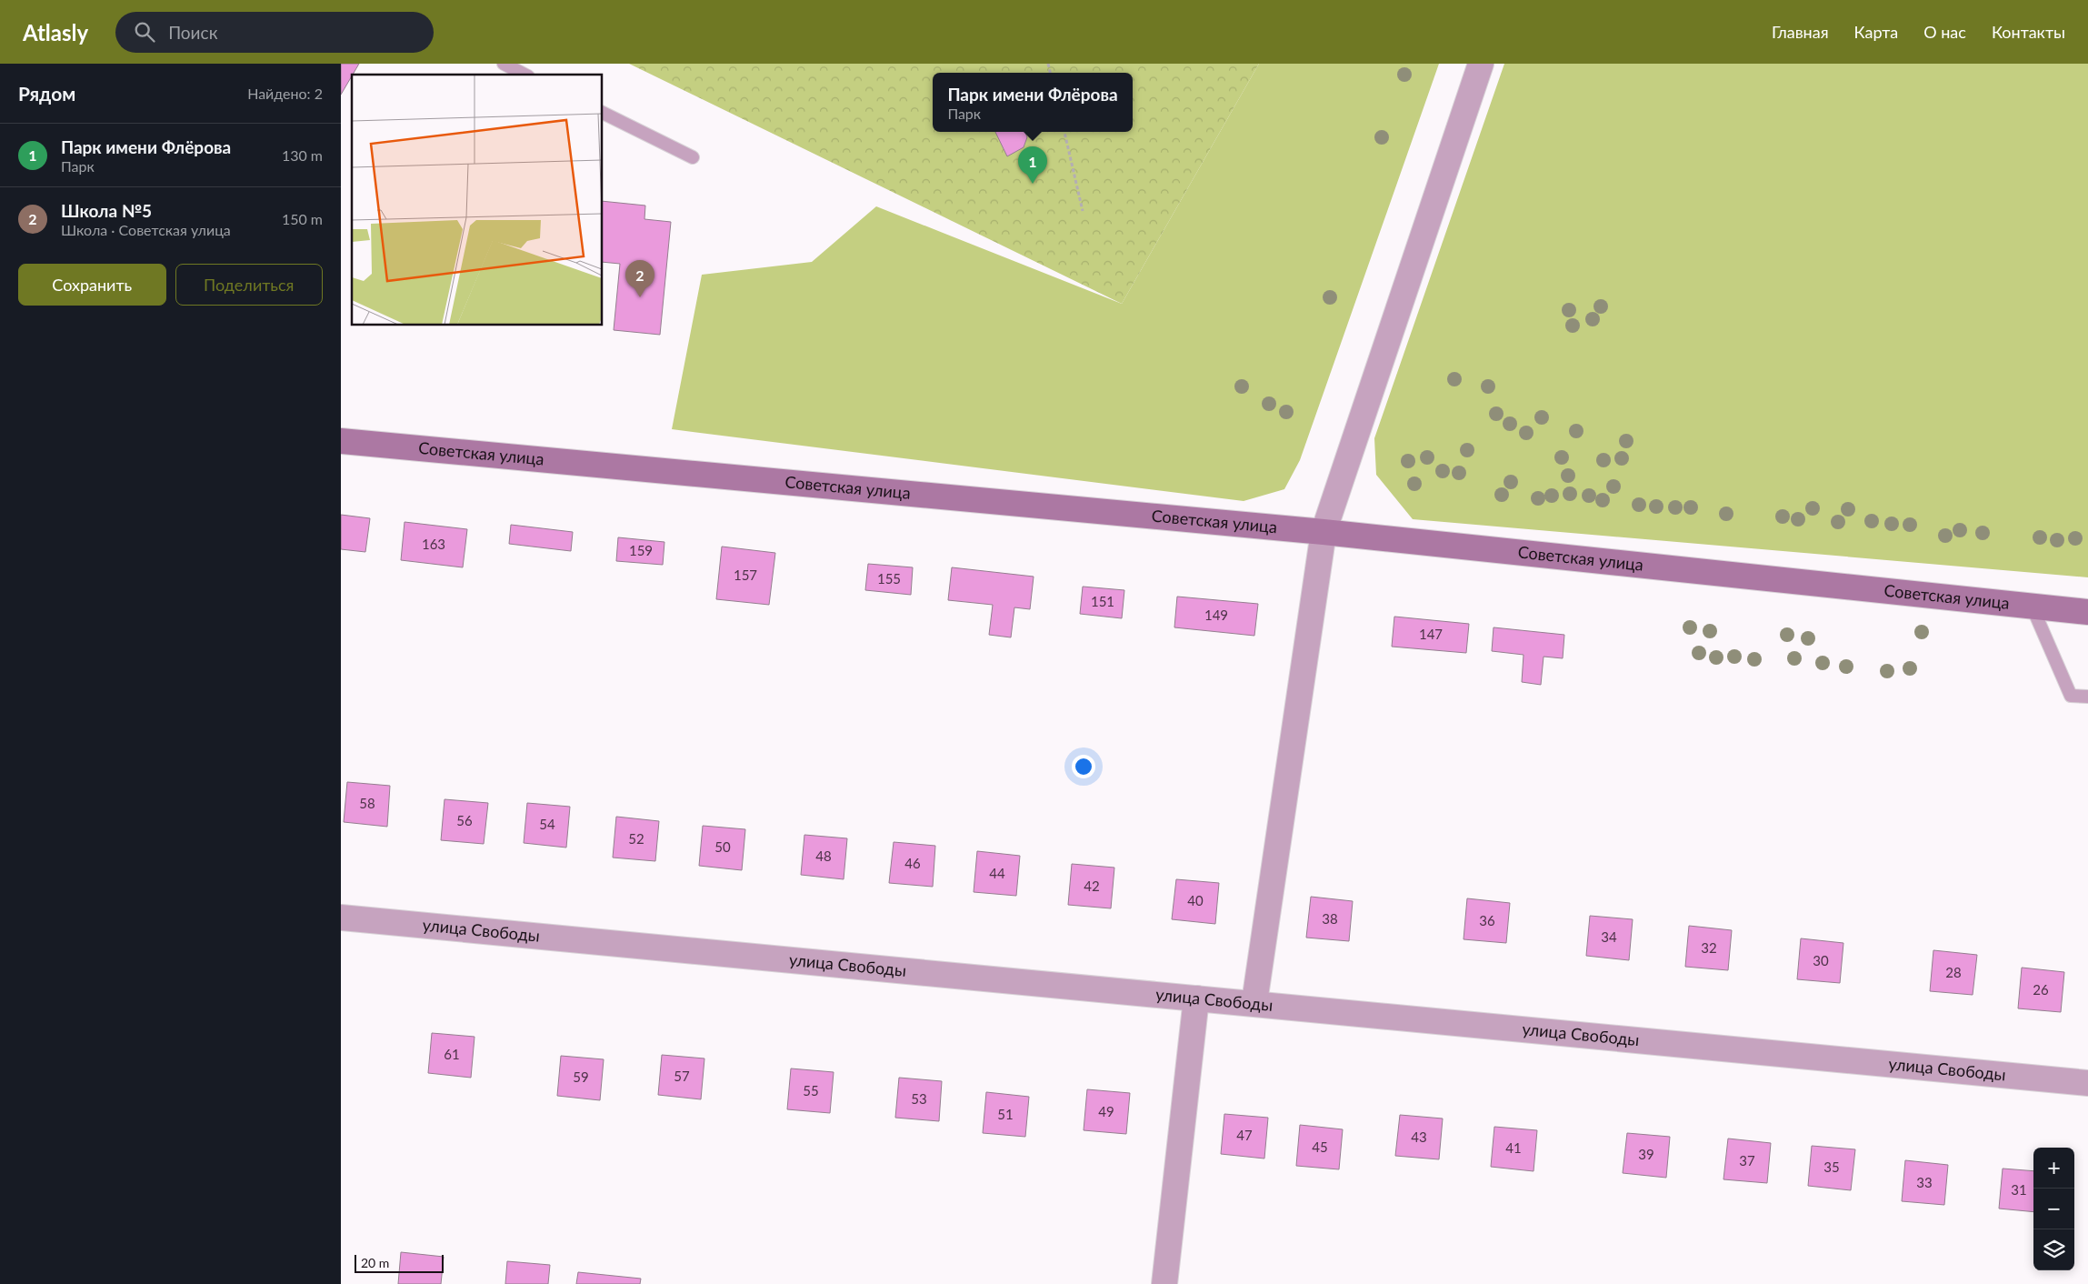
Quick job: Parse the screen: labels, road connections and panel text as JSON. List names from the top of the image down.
{
  "streets": {
    "main road": ["Советская улица"],
    "street": ["улица Свободы"]
  },
  "house_numbers": [
    "163",
    "159",
    "157",
    "155",
    "151",
    "149",
    "147",
    "58",
    "56",
    "54",
    "52",
    "50",
    "48",
    "46",
    "44",
    "42",
    "40",
    "38",
    "36",
    "34",
    "32",
    "30",
    "28",
    "26",
    "61",
    "57",
    "59",
    "55",
    "53",
    "49",
    "51",
    "47",
    "43",
    "45",
    "41",
    "39",
    "37",
    "35",
    "33",
    "31"
  ],
  "scale_bar": "20 m",
  "page": {
    "header": "Atlasly",
    "search": "Поиск",
    "nav": [
      "Главная",
      "Карта",
      "О нас",
      "Контакты"
    ],
    "heading": ["Рядом", "Найдено: 2"],
    "popup": ["Парк имени Флёрова", "Парк"],
    "list": [
      {
        "mark": "1",
        "name": "Парк имени Флёрова",
        "note": "Парк",
        "value": "130 m"
      },
      {
        "mark": "2",
        "name": "Школа №5",
        "note": "Школа · Советская улица",
        "value": "150 m"
      }
    ],
    "pins": ["1", "2"],
    "buttons": ["Сохранить", "Поделиться"],
    "map_buttons": ["+", "−"],
    "scale": "20 m"
  }
}
